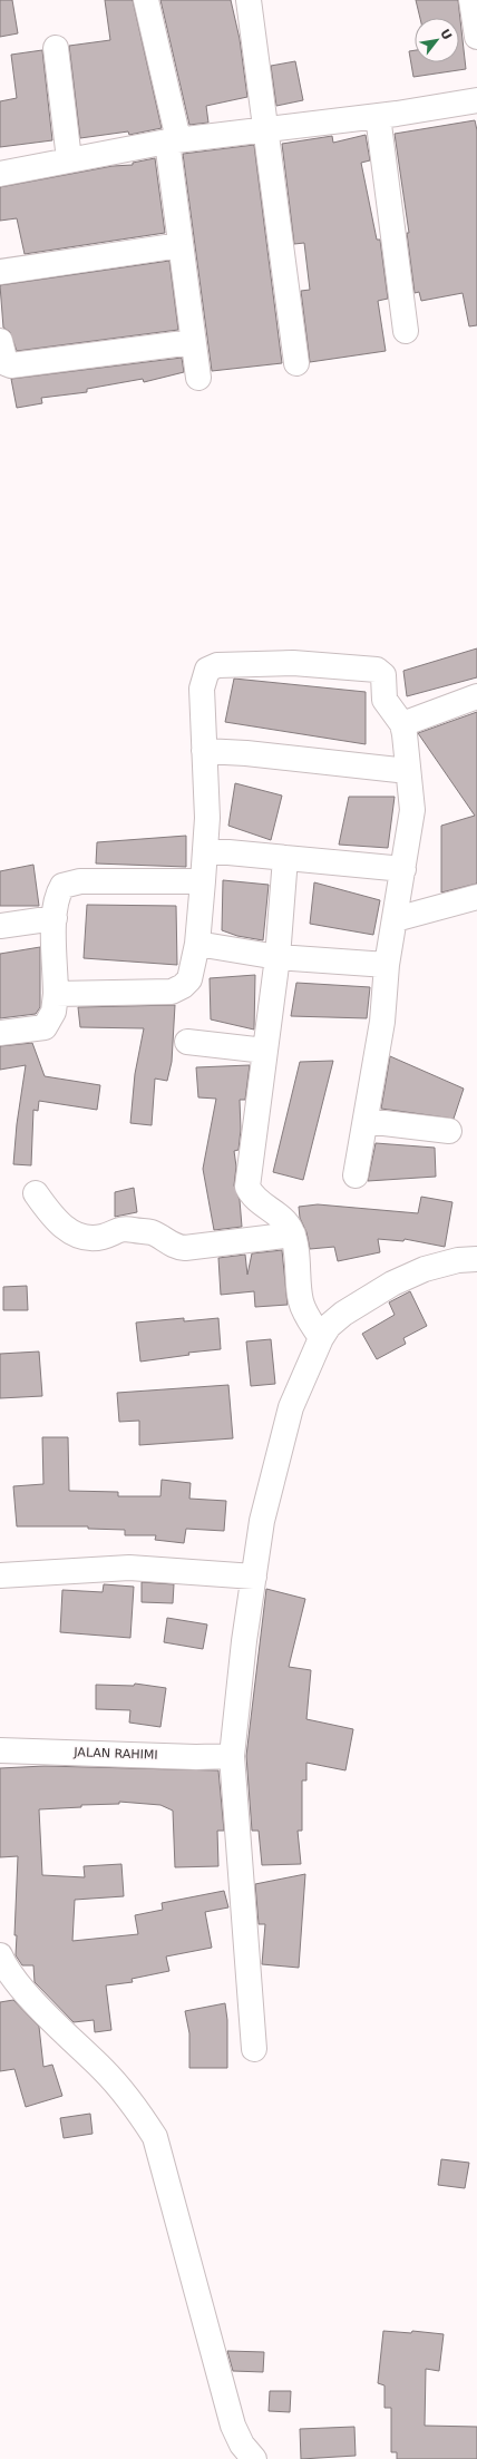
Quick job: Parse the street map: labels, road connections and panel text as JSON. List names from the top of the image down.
{
  "streets": {
    "street": ["JALAN RAHIMI"]
  },
  "north": "top right"
}
